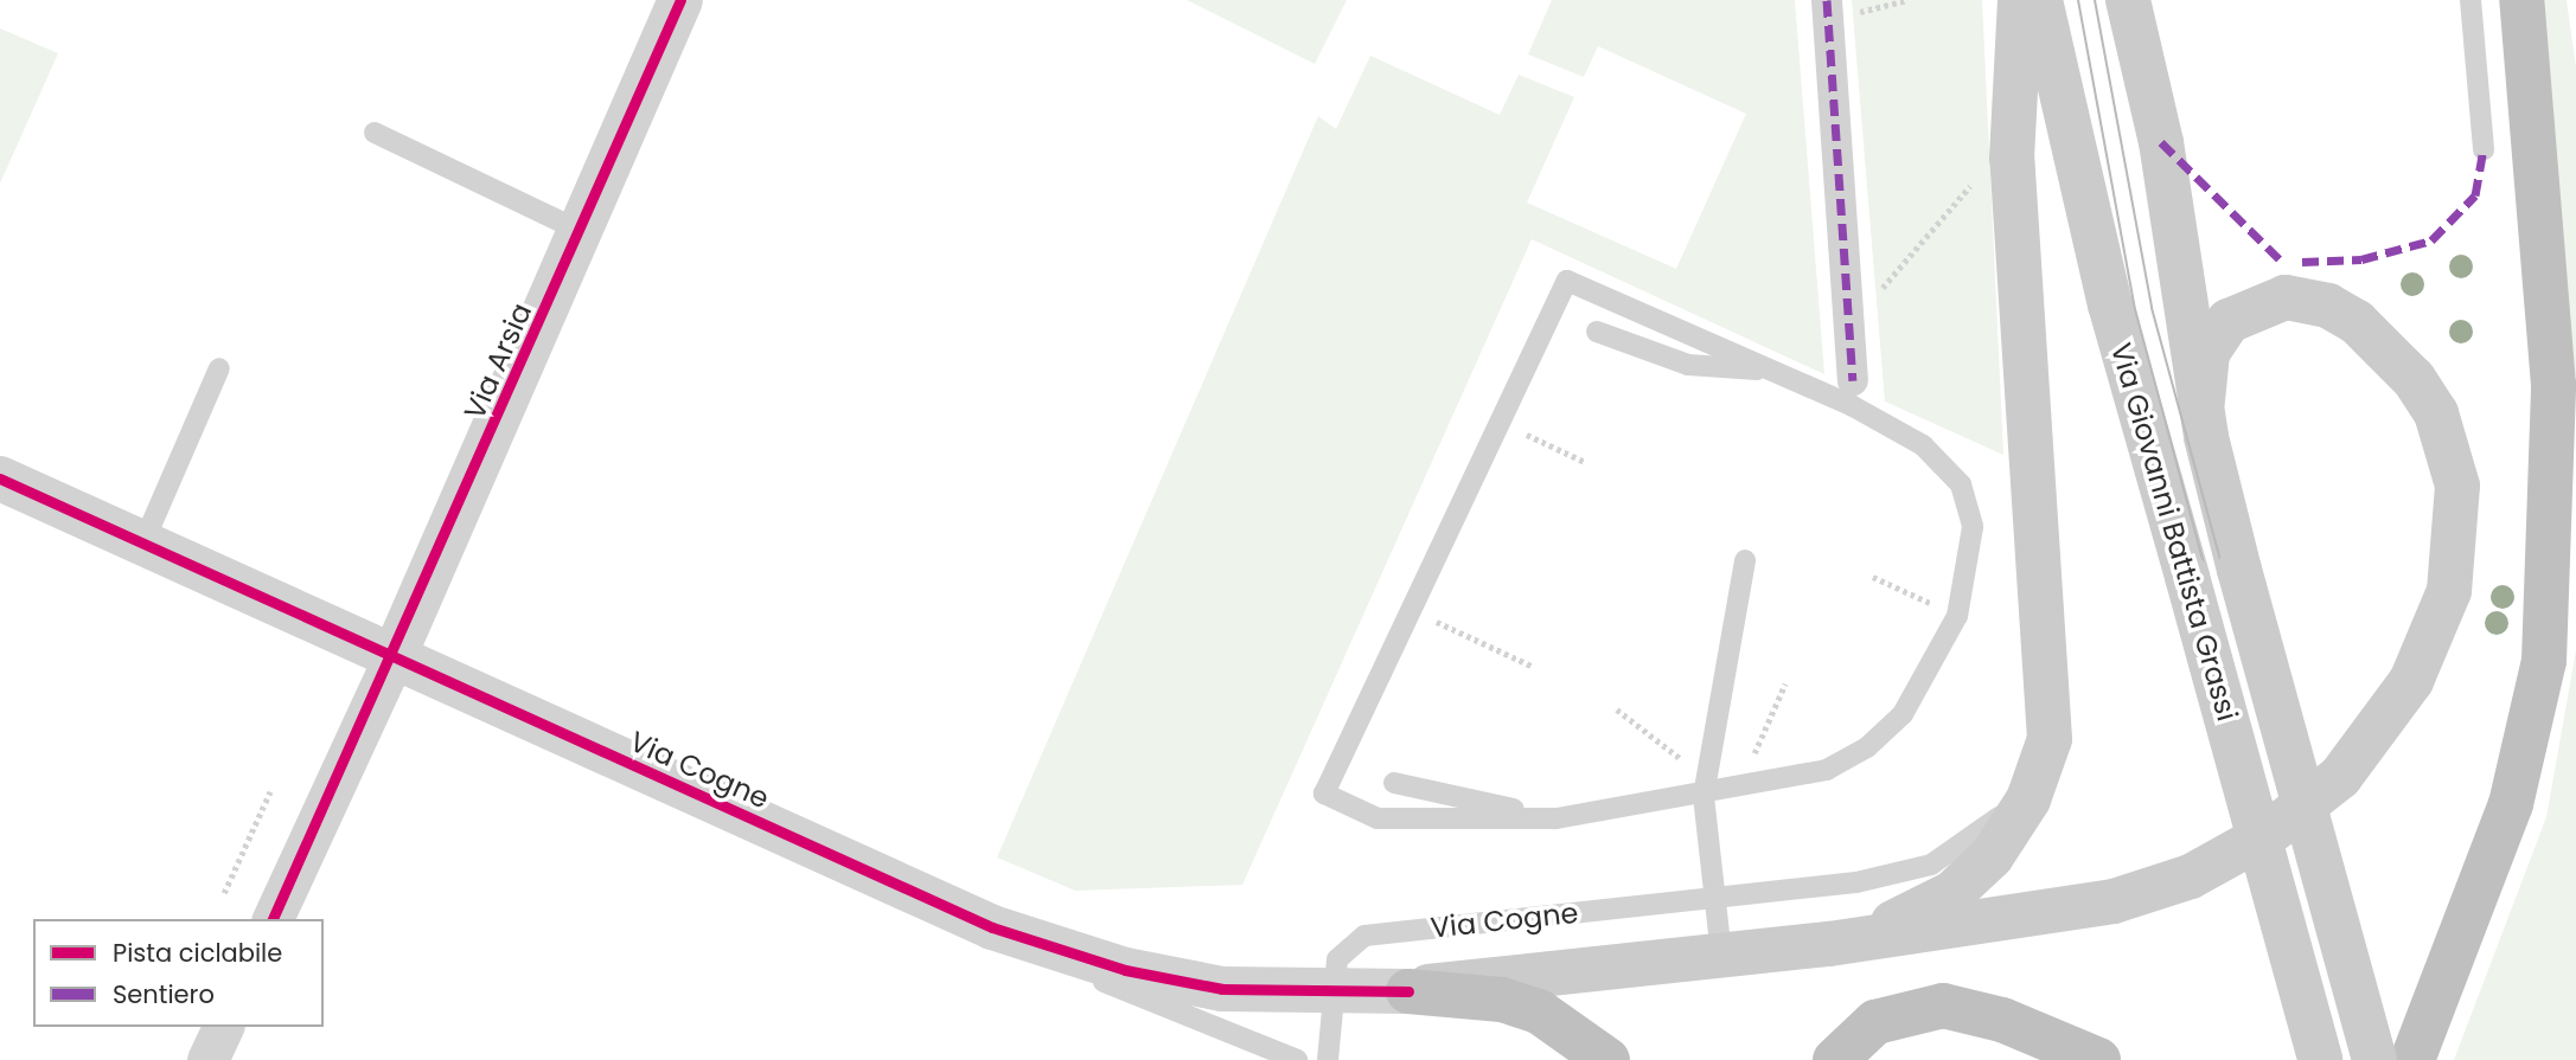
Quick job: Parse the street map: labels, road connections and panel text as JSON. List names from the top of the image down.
{
  "streets": {
    "main road": ["Via Giovanni Battista Grassi"],
    "street": ["Via Arsia", "Via Cogne"]
  },
  "crossings": [
    ["Via Arsia", "Via Cogne"]
  ],
  "legend": ["Pista ciclabile", "Sentiero"]
}
